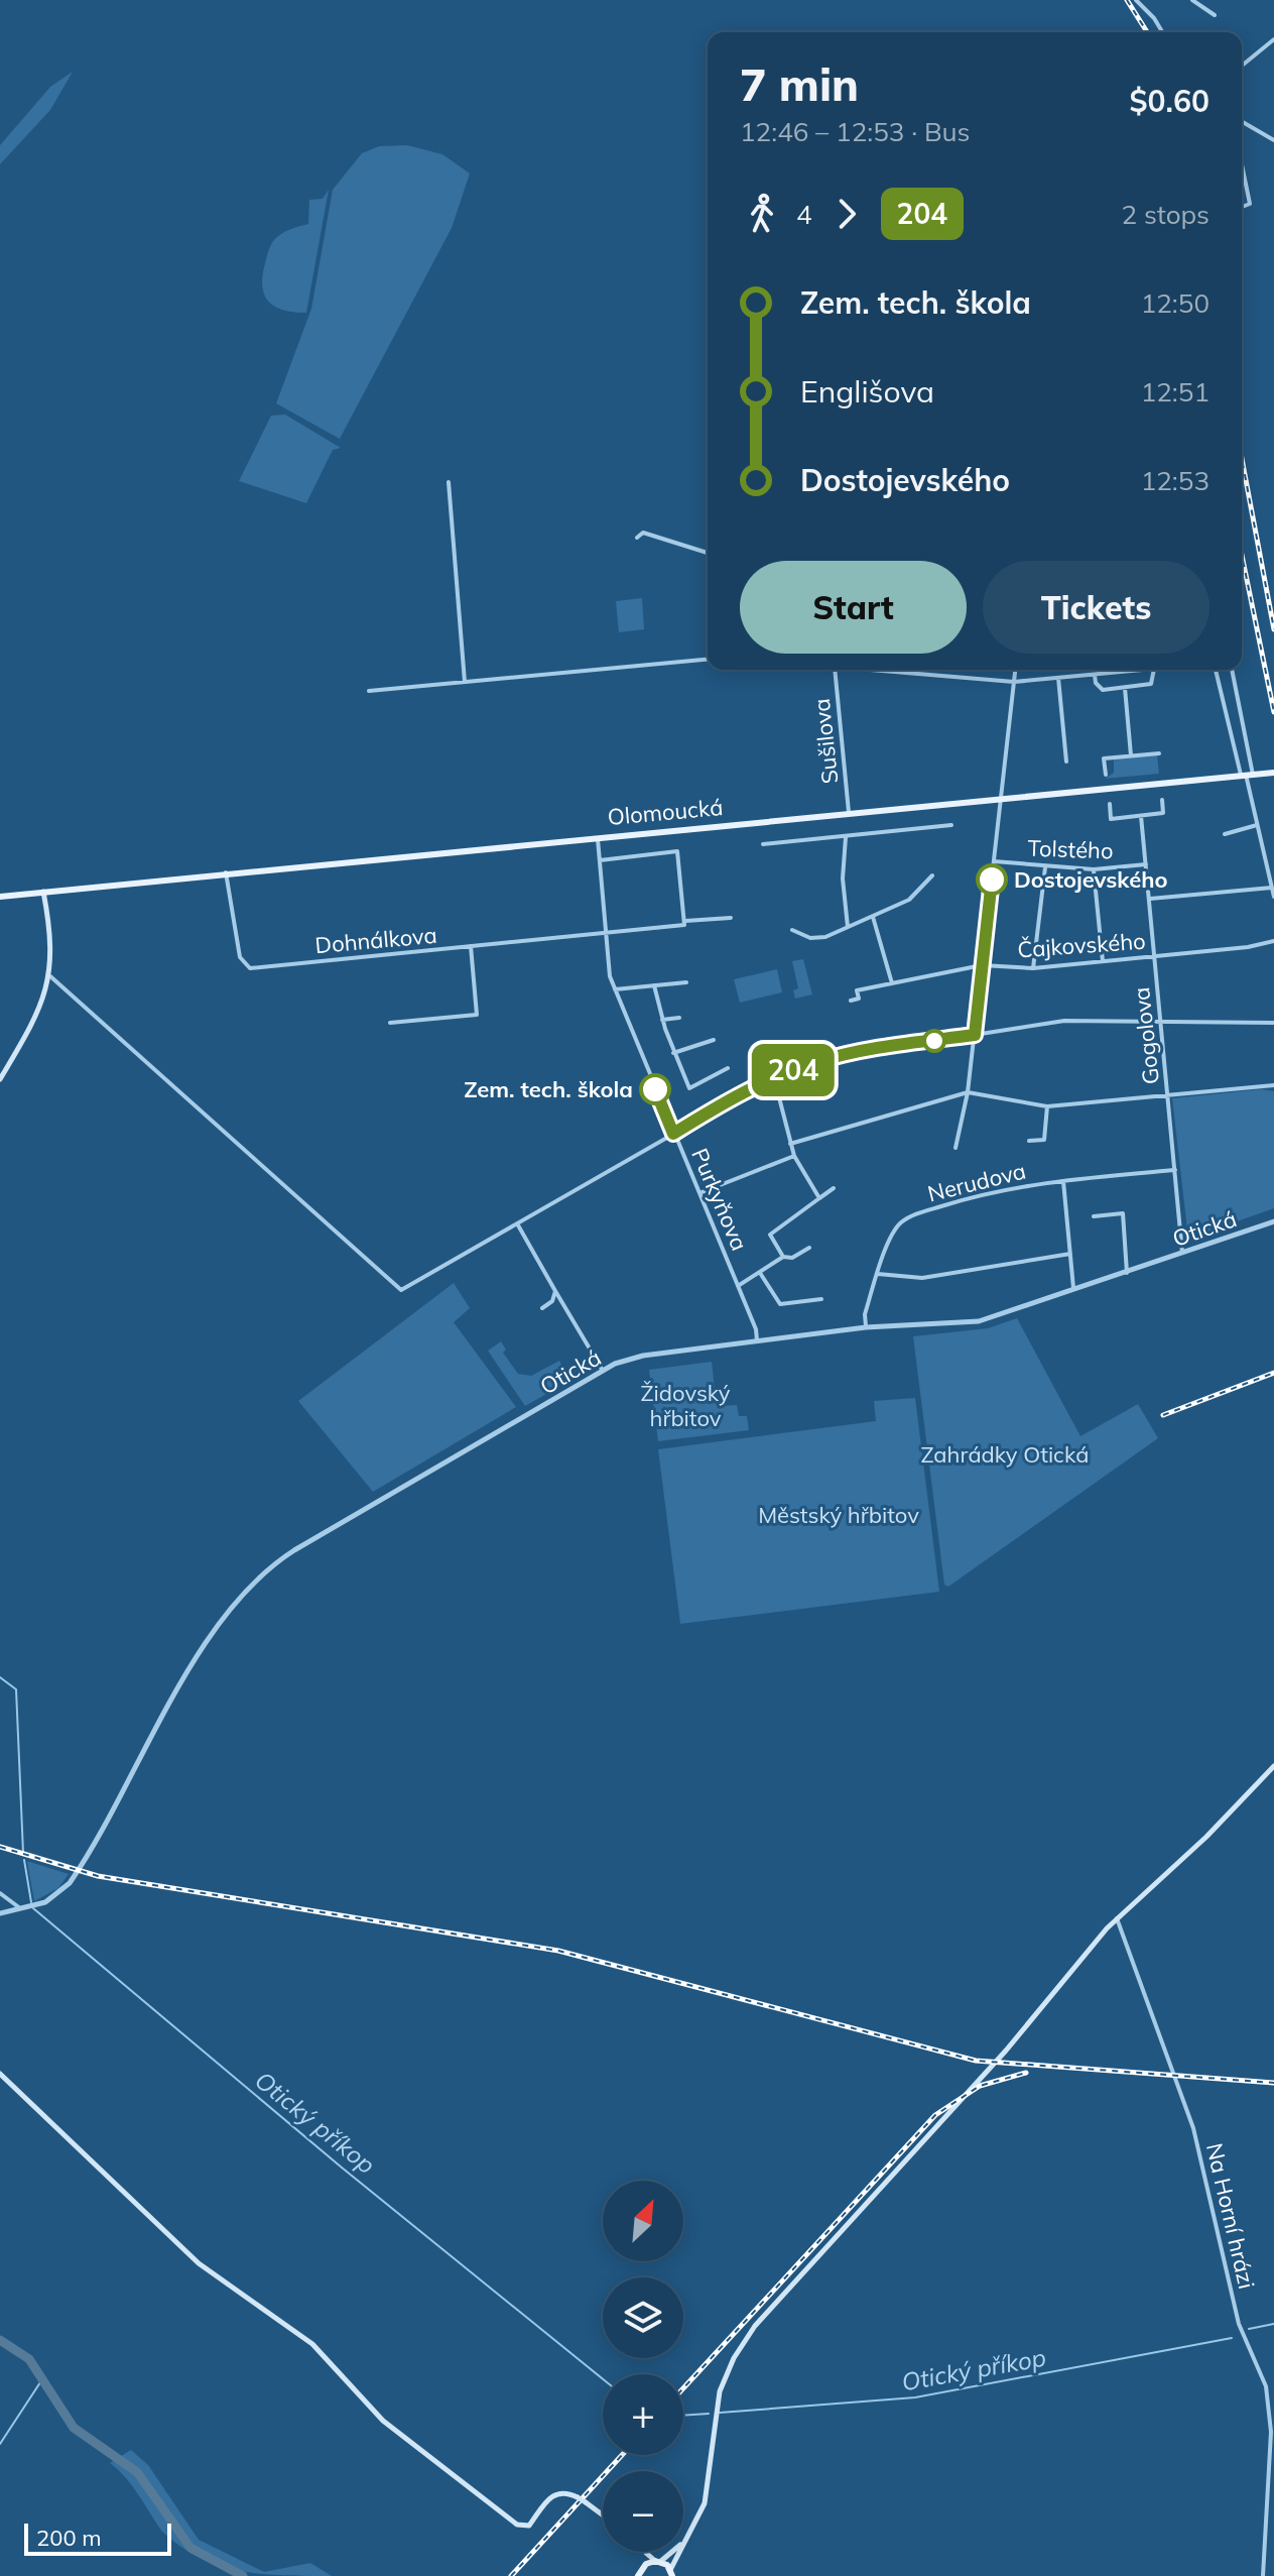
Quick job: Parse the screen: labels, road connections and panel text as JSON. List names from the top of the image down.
{
  "streets": {
    "main road": ["Olomoucká"],
    "street": [
      "Sušilova",
      "Tolstého",
      "Dohnálkova",
      "Čajkovského",
      "Gogolova",
      "Nerudova",
      "Purkyňova",
      "Otická",
      "Na Horní hrázi"
    ]
  },
  "crossings": [
    ["Sušilova", "Olomoucká"],
    ["Olomoucká", "Dohnálkova"],
    ["Olomoucká", "Purkyňova"],
    ["Tolstého", "Gogolova"],
    ["Dohnálkova", "Purkyňova"],
    ["Čajkovského", "Gogolova"],
    ["Gogolova", "Nerudova"],
    ["Gogolova", "Otická"],
    ["Nerudova", "Otická"],
    ["Purkyňova", "Otická"]
  ],
  "water": ["Otický příkop"],
  "parks": ["Židovský hřbitov", "Zahrádky Otická", "Městský hřbitov"],
  "places": ["Dostojevského", "Zem. tech. škola"],
  "lines": ["bus line 204"],
  "scale_bar": "200 m",
  "north": "top right",
  "page": {
    "on_map": "204",
    "heading": ["7 min", "12:46 – 12:53 · Bus", "$0.60"],
    "legs": ["4", "204", "2 stops"],
    "list": [
      {
        "name": "Zem. tech. škola",
        "value": "12:50"
      },
      {
        "name": "Englišova",
        "value": "12:51"
      },
      {
        "name": "Dostojevského",
        "value": "12:53"
      }
    ],
    "buttons": ["Start", "Tickets"],
    "map_buttons": ["+", "−"],
    "scale": "200 m"
  }
}
